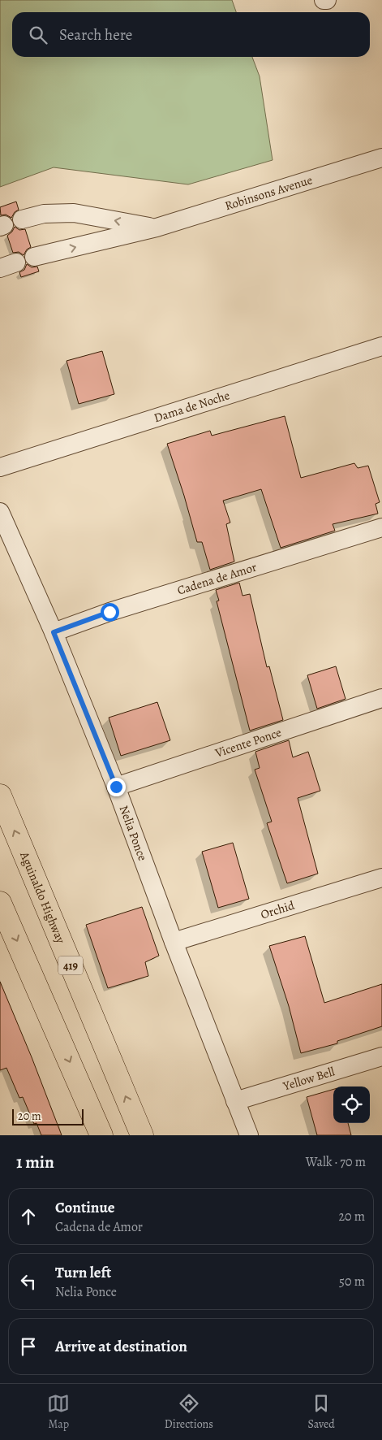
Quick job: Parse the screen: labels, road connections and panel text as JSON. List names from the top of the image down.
{
  "streets": {
    "highway": ["Aguinaldo Highway", "419"],
    "street": [
      "Robinsons Avenue",
      "Dama de Noche",
      "Cadena de Amor",
      "Vicente Ponce",
      "Nelia Ponce",
      "Orchid",
      "Yellow Bell"
    ]
  },
  "crossings": [
    ["Cadena de Amor", "Nelia Ponce"],
    ["Vicente Ponce", "Nelia Ponce"],
    ["Nelia Ponce", "Orchid"],
    ["Nelia Ponce", "Yellow Bell"]
  ],
  "scale_bar": "20 m",
  "page": {
    "search": "Search here",
    "scale": "20 m",
    "heading": ["1 min", "Walk · 70 m"],
    "list": [
      ["Continue", "Cadena de Amor", "20 m"],
      ["Turn left", "Nelia Ponce", "50 m"],
      "Arrive at destination"
    ],
    "nav": ["Map", "Directions", "Saved"]
  }
}
